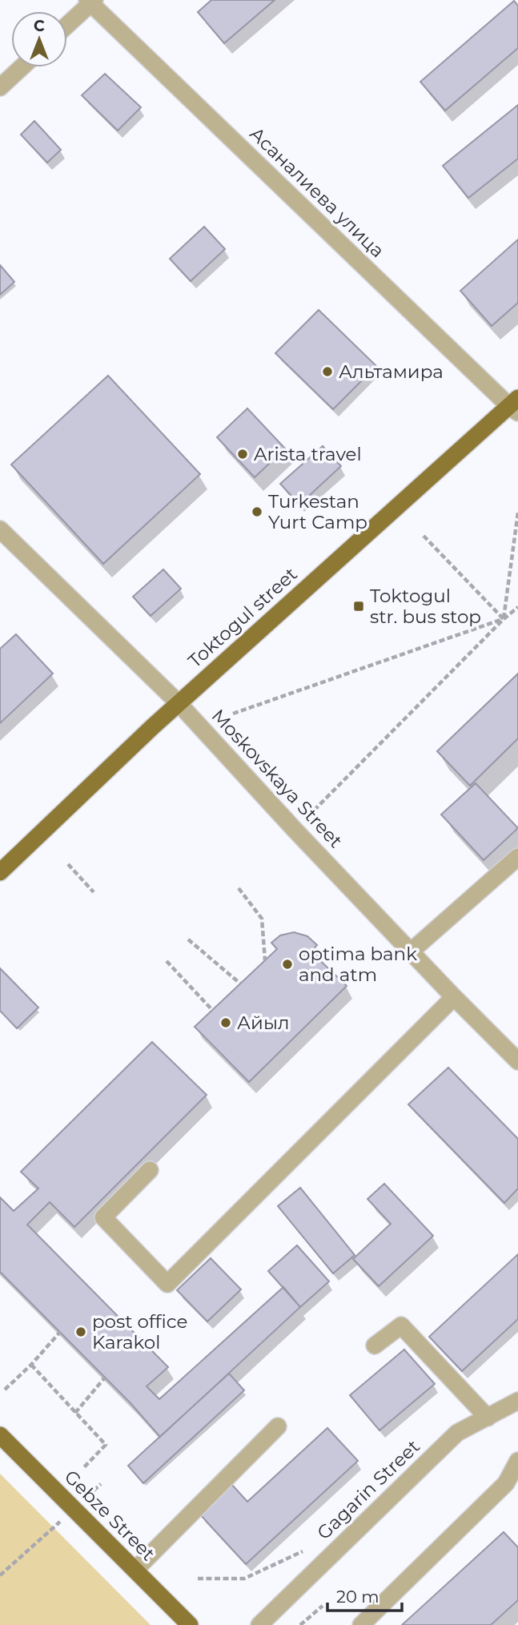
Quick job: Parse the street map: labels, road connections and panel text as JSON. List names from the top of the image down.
{
  "streets": {
    "main road": ["Toktogul street", "Gebze Street"],
    "street": ["Асаналиева улица", "Moskovskaya Street", "Gagarin Street"]
  },
  "crossings": [
    ["Асаналиева улица", "Toktogul street"],
    ["Toktogul street", "Moskovskaya Street"]
  ],
  "places": {
    "other": [
      "Альтамира",
      "Arista travel",
      "Turkestan Yurt Camp",
      "optima bank and atm",
      "Айыл",
      "post office Karakol"
    ],
    "transit": ["Toktogul str. bus stop"]
  },
  "scale_bar": "20 m",
  "north": "top"
}
